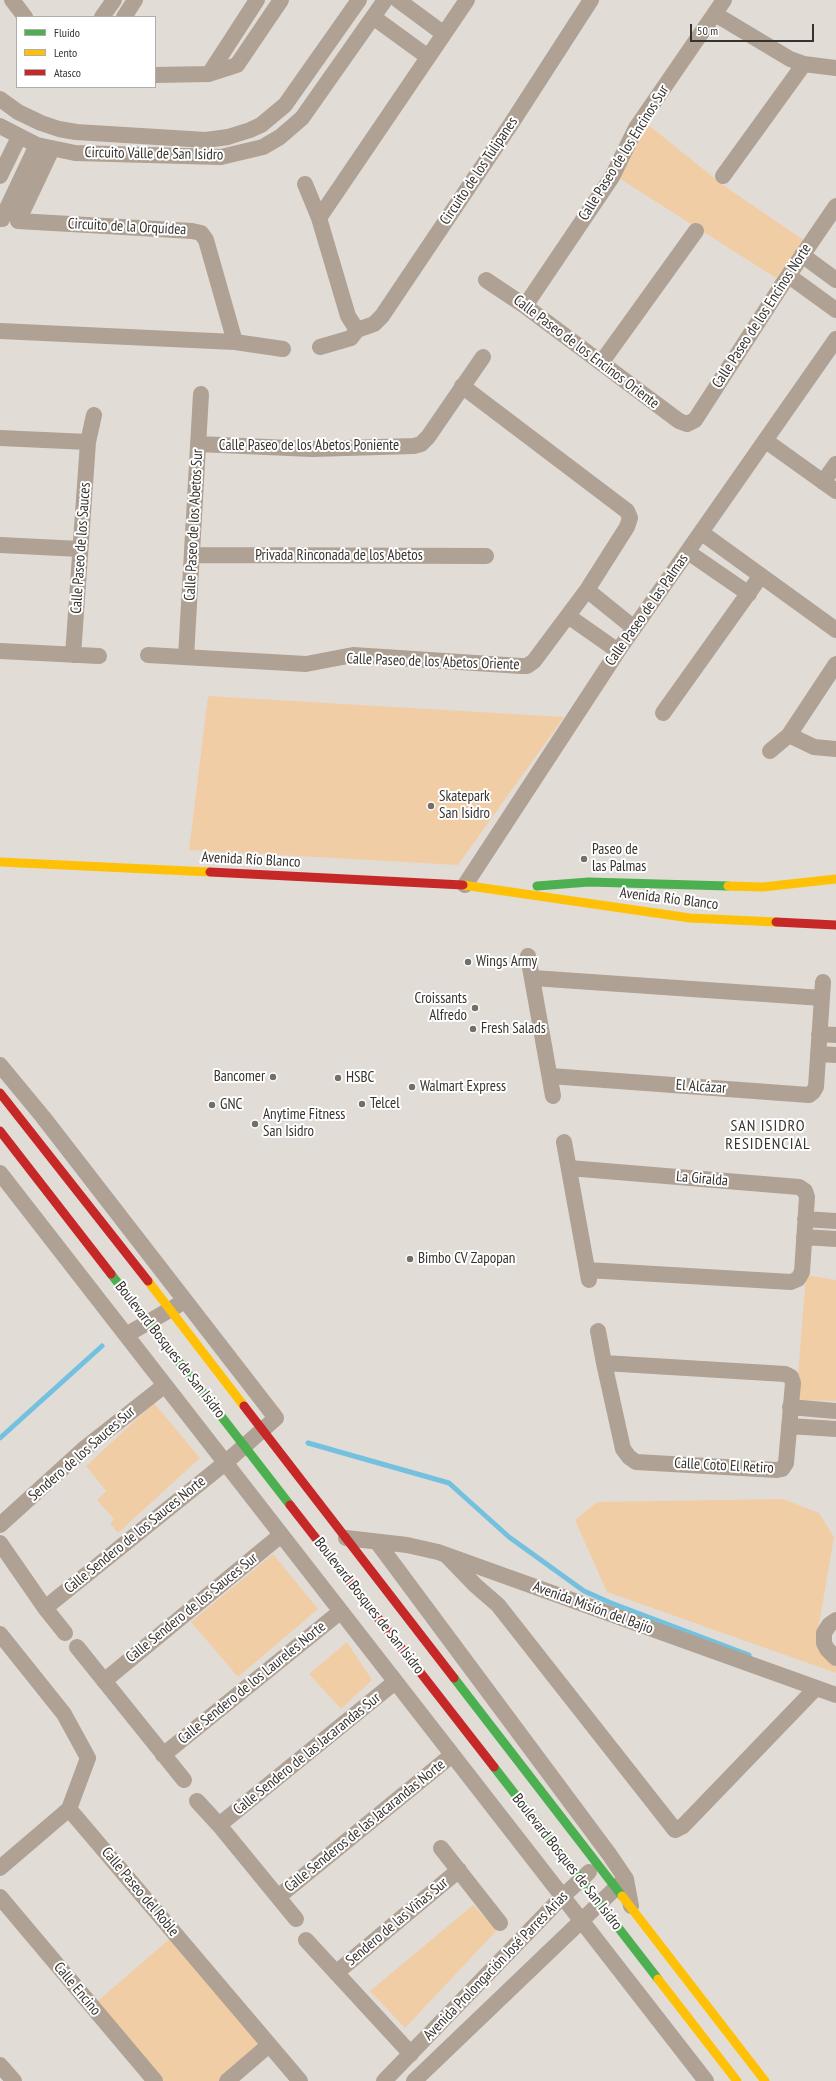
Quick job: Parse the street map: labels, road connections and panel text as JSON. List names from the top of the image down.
{
  "streets": {
    "main road": ["Avenida Río Blanco", "Boulevard Bosques de San Isidro"],
    "street": [
      "Calle Paseo de los Encinos Sur",
      "Circuito Valle de San Isidro",
      "Circuito de los Tulipanes",
      "Circuito de la Orquídea",
      "Calle Paseo de los Encinos Norte",
      "Calle Paseo de los Encinos Oriente",
      "Calle Paseo de los Abetos Poniente",
      "Calle Paseo de los Abetos Sur",
      "Calle Paseo de los Sauces",
      "Privada Rinconada de los Abetos",
      "Calle Paseo de las Palmas",
      "Calle Paseo de los Abetos Oriente",
      "El Alcázar",
      "La Giralda",
      "Sendero de los Sauces Sur",
      "Calle Coto El Retiro",
      "Calle Sendero de los Sauces Norte",
      "Calle Sendero de los Sauces Sur",
      "Avenida Misión del Bajío",
      "Calle Sendero de los Laureles Norte",
      "Calle Sendero de las Jacarandas Sur",
      "Calle Senderos de las Jacarandas Norte",
      "Calle Paseo del Roble",
      "Sendero de las Viñas Sur",
      "Avenida Prolongación José Parres Arias",
      "Calle Encino"
    ]
  },
  "crossings": [
    ["Calle Paseo de los Encinos Sur", "Calle Paseo de los Encinos Oriente"],
    ["Circuito Valle de San Isidro", "Circuito de la Orquídea"],
    ["Calle Paseo de los Encinos Norte", "Calle Paseo de los Encinos Oriente"],
    ["Calle Paseo de los Abetos Poniente", "Calle Paseo de los Abetos Sur"],
    ["Calle Paseo de los Abetos Sur", "Privada Rinconada de los Abetos"],
    ["Calle Paseo de los Abetos Sur", "Calle Paseo de los Abetos Oriente"],
    ["Calle Paseo de las Palmas", "Avenida Río Blanco"],
    ["Boulevard Bosques de San Isidro", "Sendero de los Sauces Sur"],
    ["Boulevard Bosques de San Isidro", "Calle Sendero de los Sauces Norte"],
    ["Boulevard Bosques de San Isidro", "Calle Sendero de los Sauces Sur"],
    ["Boulevard Bosques de San Isidro", "Avenida Misión del Bajío"],
    ["Boulevard Bosques de San Isidro", "Calle Sendero de los Laureles Norte"],
    ["Boulevard Bosques de San Isidro", "Calle Sendero de las Jacarandas Sur"],
    ["Boulevard Bosques de San Isidro", "Calle Senderos de las Jacarandas Norte"],
    ["Boulevard Bosques de San Isidro", "Avenida Prolongación José Parres Arias"]
  ],
  "districts": ["SAN ISIDRO RESIDENCIAL"],
  "places": [
    "Skatepark San Isidro",
    "Paseo de las Palmas",
    "Wings Army",
    "Croissants Alfredo",
    "Fresh Salads",
    "Bancomer",
    "HSBC",
    "Walmart Express",
    "Telcel",
    "GNC",
    "Anytime Fitness San Isidro",
    "Bimbo CV Zapopan"
  ],
  "legend": ["Fluido", "Lento", "Atasco"],
  "scale_bar": "50 m"
}
